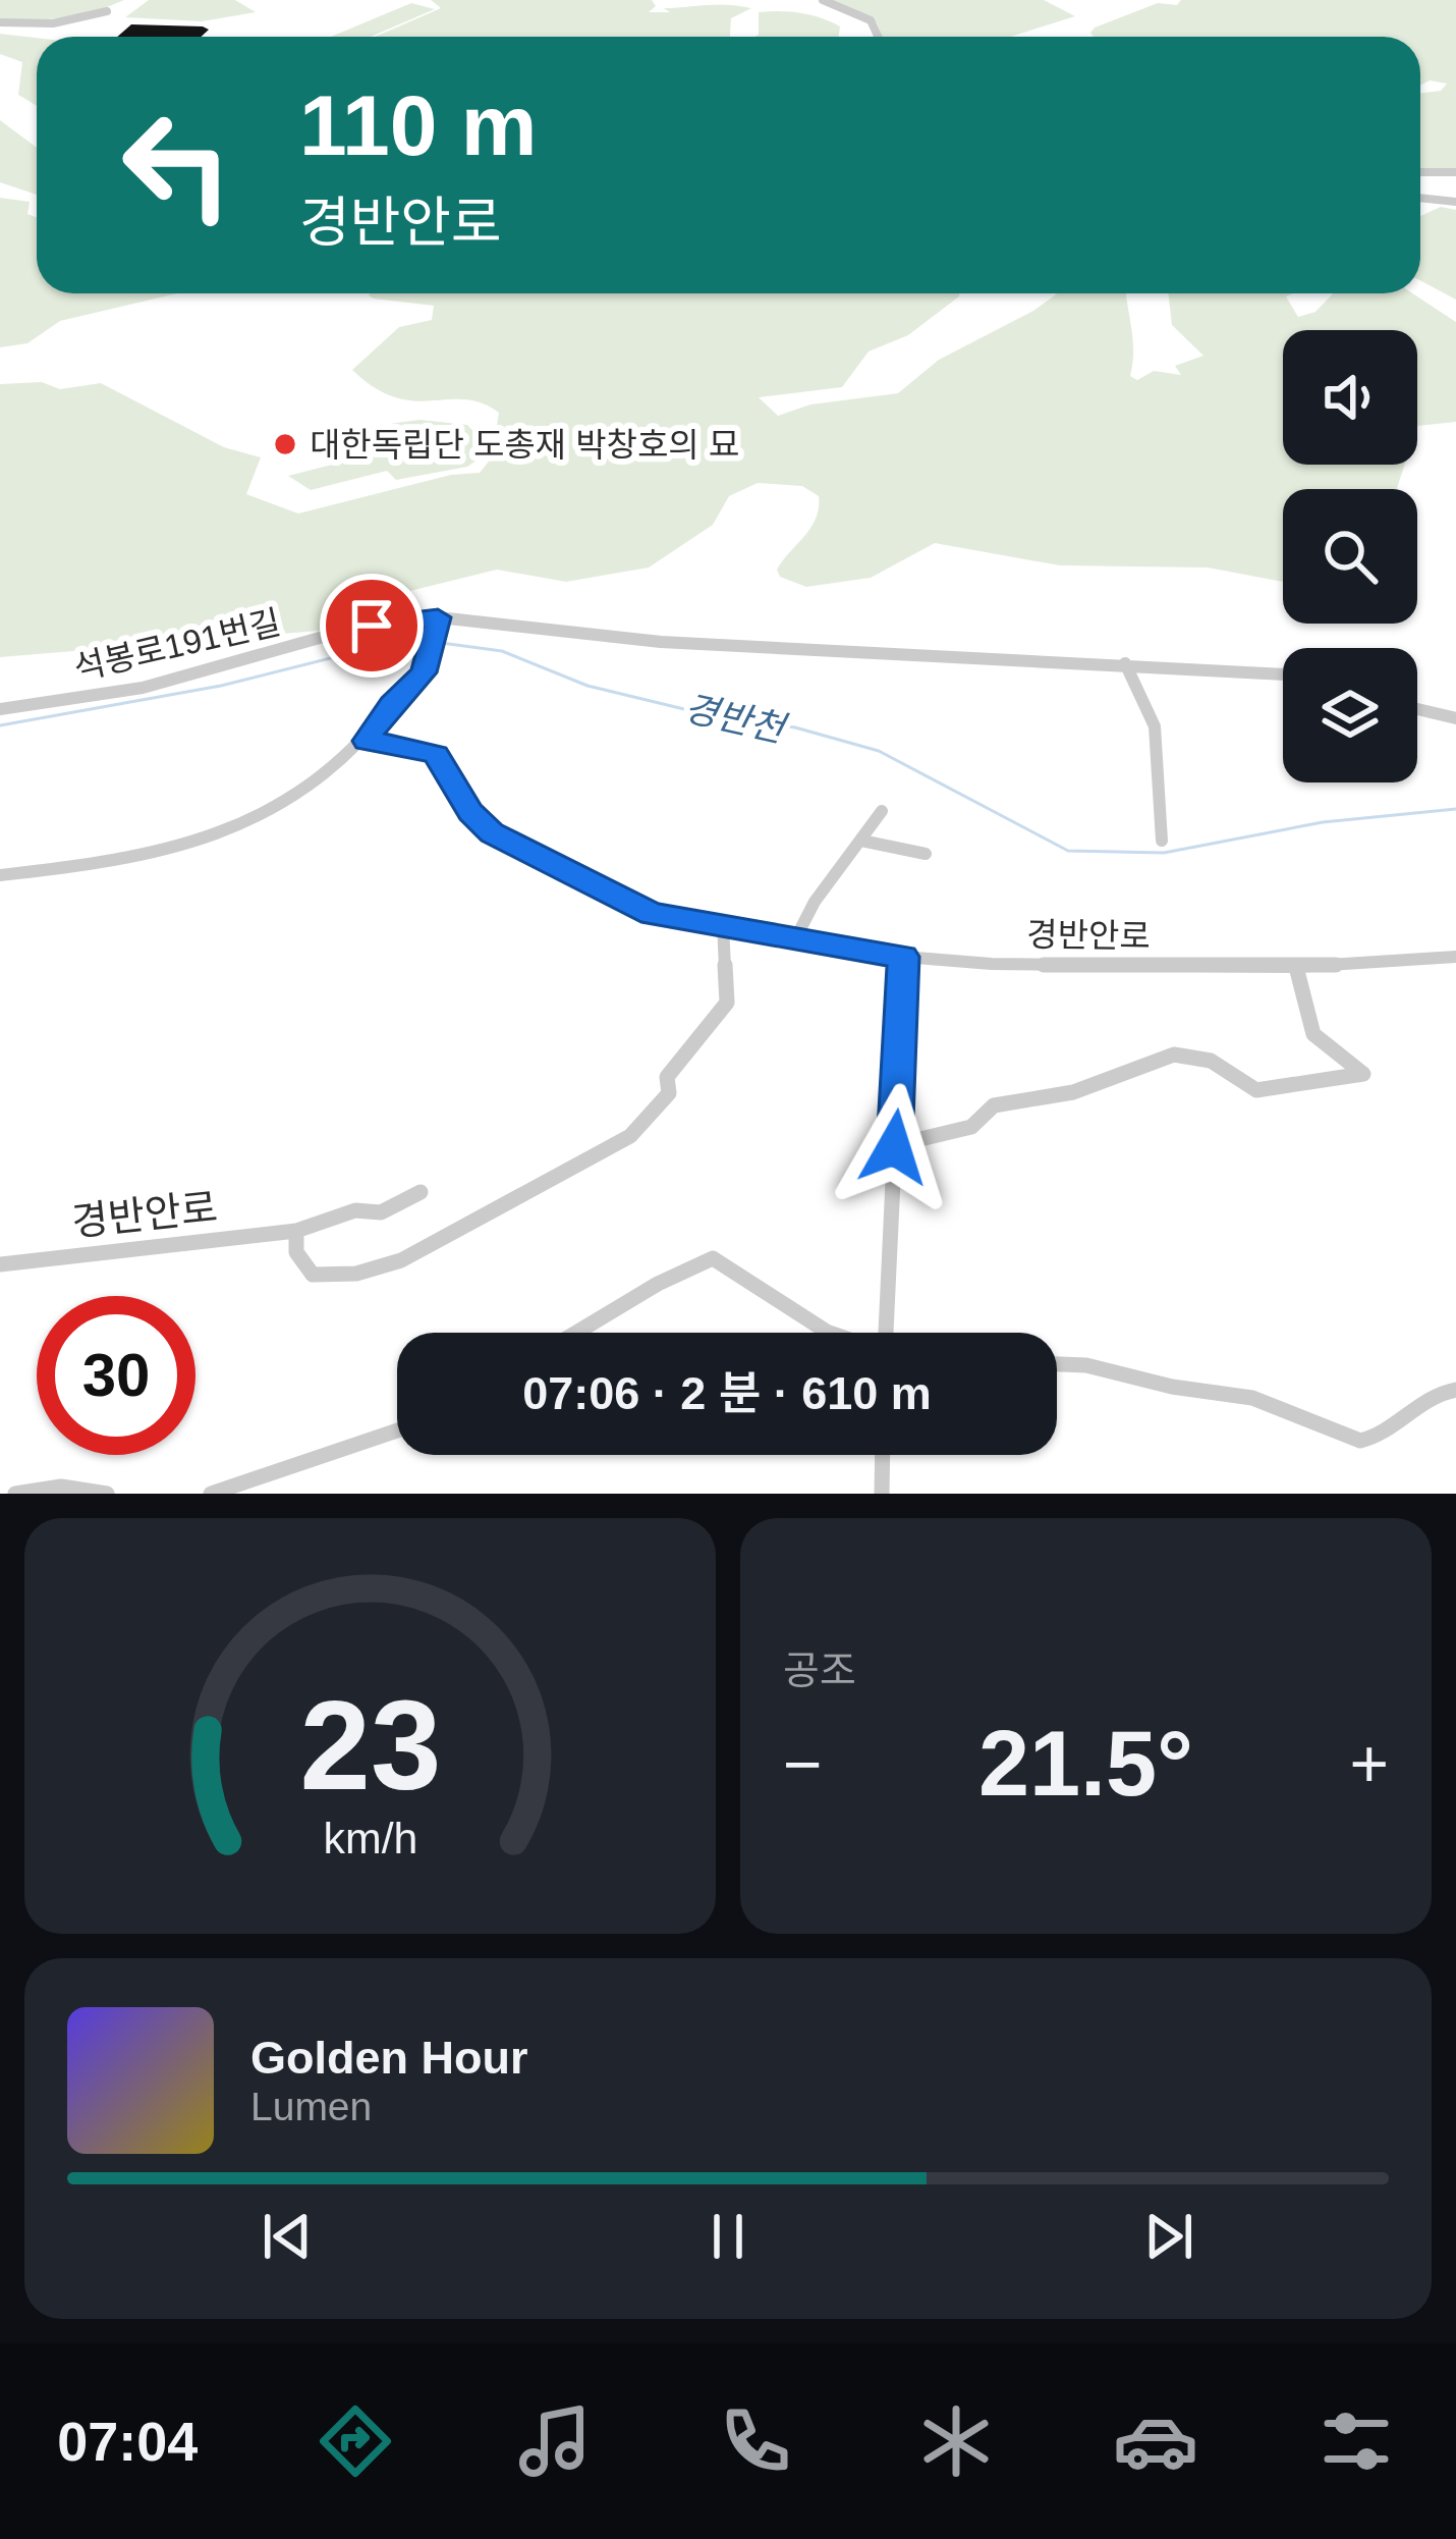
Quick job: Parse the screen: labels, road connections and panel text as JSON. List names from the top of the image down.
{
  "streets": {
    "street": ["석봉로191번길", "경반안로"]
  },
  "water": ["경반천"],
  "places": ["대한독립단 도총재 박창호의 묘"],
  "page": {
    "turn": ["110 m", "경반안로"],
    "limit": "30",
    "trip": "07:06 · 2 분 · 610 m",
    "tile": "공조",
    "heat": ["−", "21.5°", "+"],
    "song": ["Golden Hour", "Lumen"],
    "tabs": "07:04",
    "gauge": ["23", "km/h"]
  }
}
